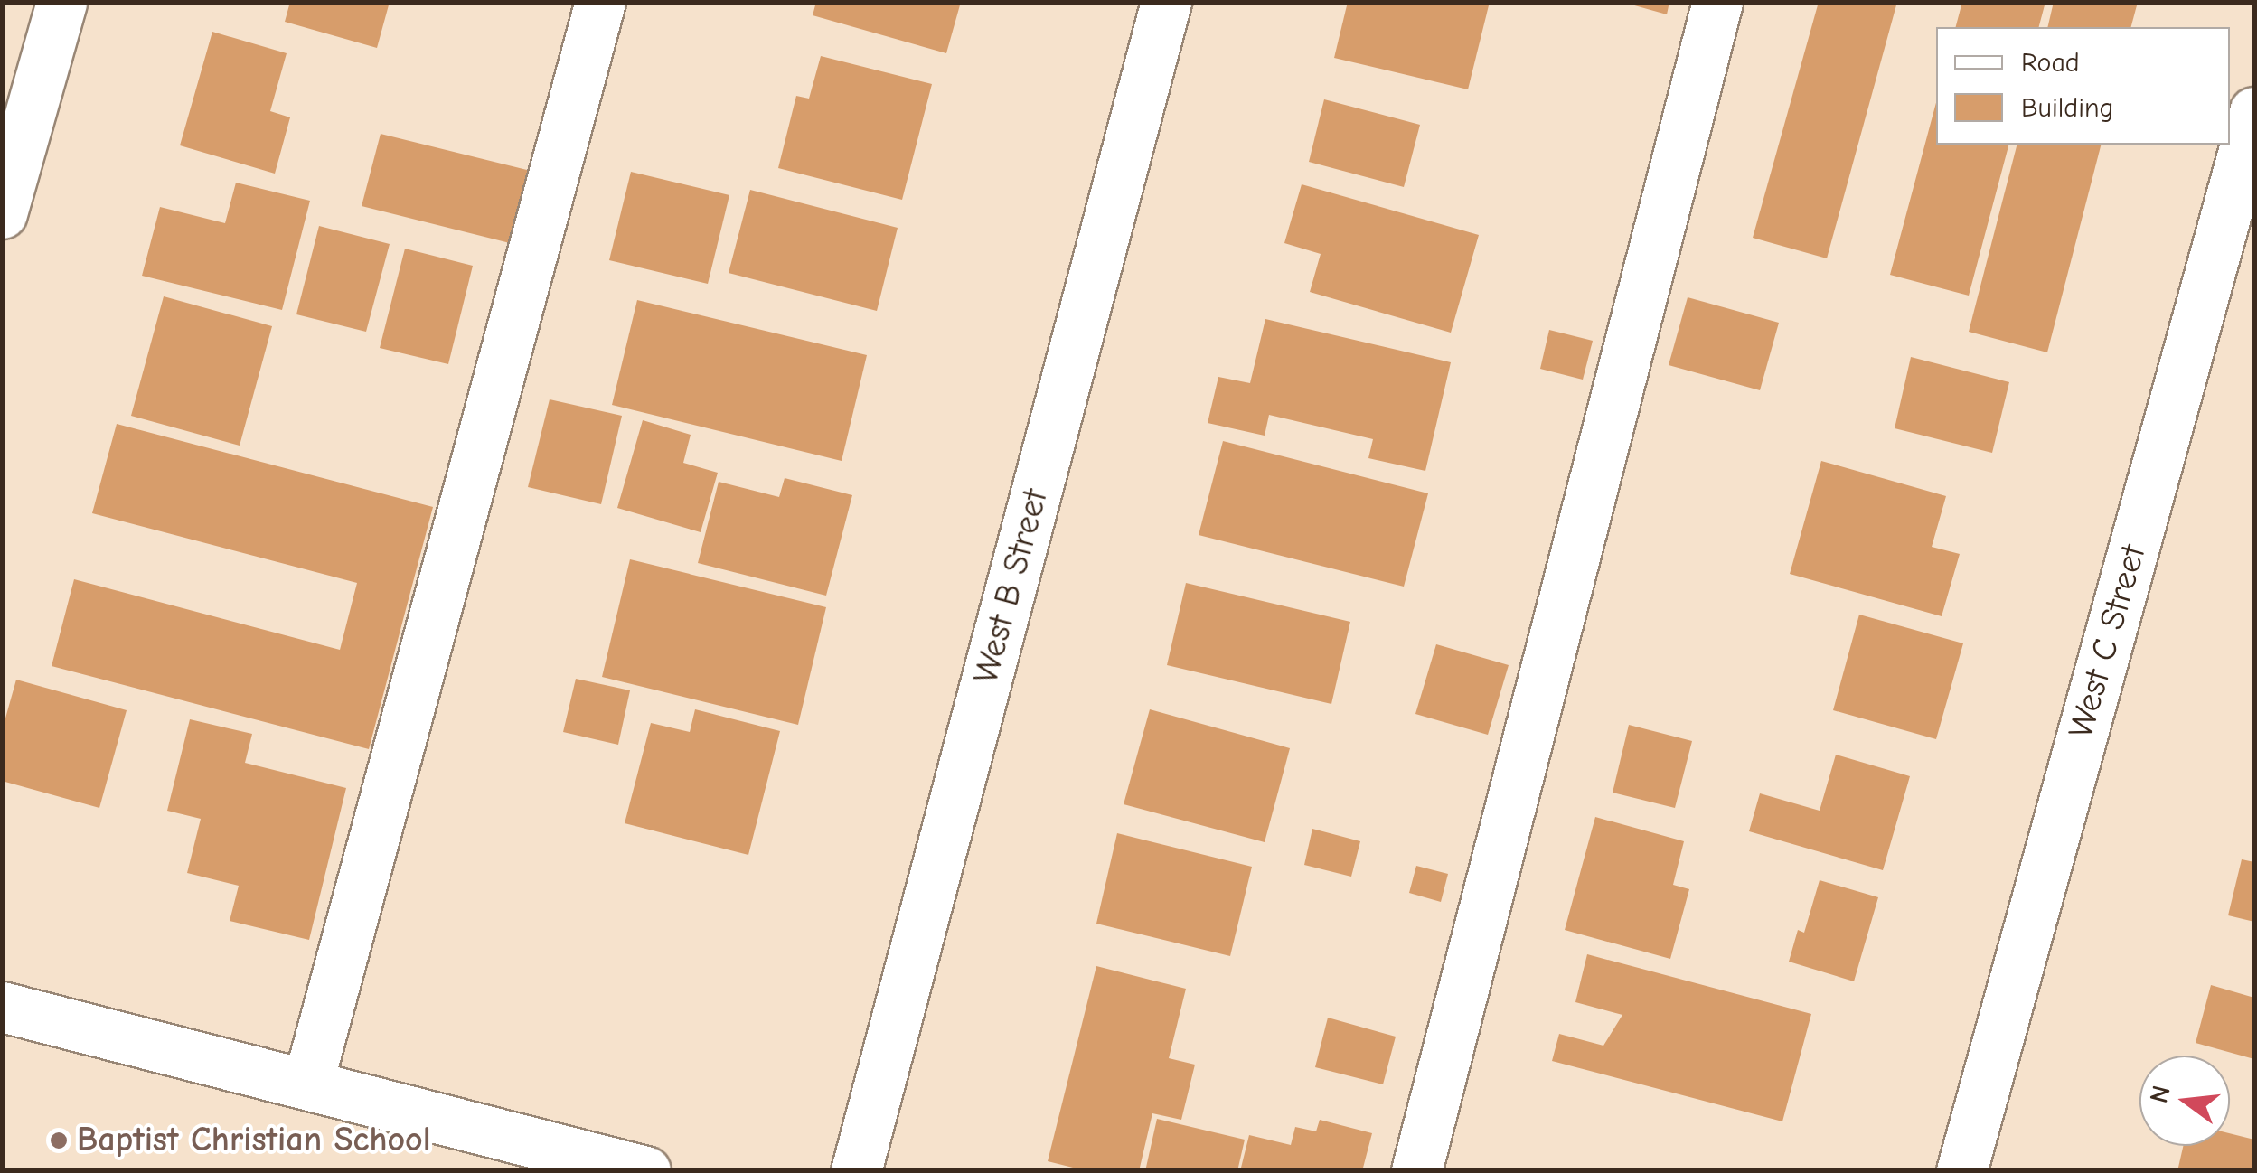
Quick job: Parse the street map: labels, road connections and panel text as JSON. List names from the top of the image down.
{
  "streets": {
    "street": ["West B Street", "West C Street"]
  },
  "places": ["Baptist Christian School"],
  "legend": ["Road", "Building"],
  "north": "left"
}
